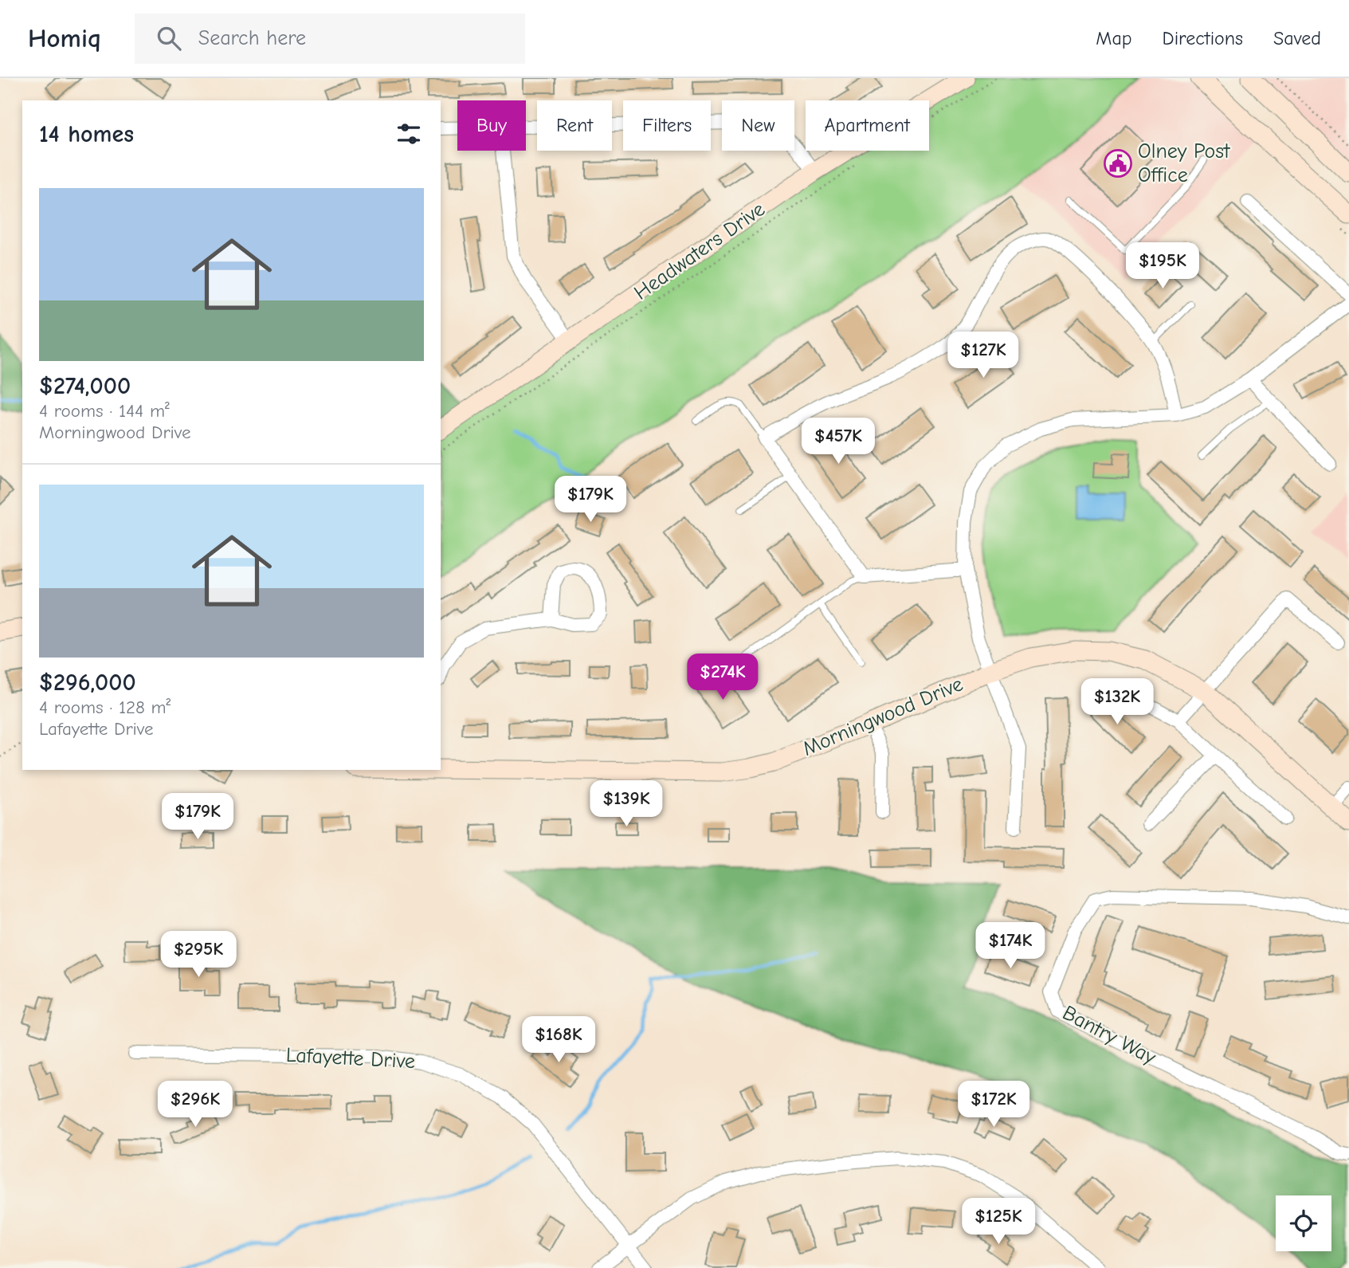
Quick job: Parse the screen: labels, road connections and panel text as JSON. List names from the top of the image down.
{
  "streets": {
    "street": [
      "Headwaters Drive",
      "Morningwood Drive",
      "Bantry Way",
      "Lafayette Drive"
    ]
  },
  "places": {
    "public building": ["Olney Post Office"]
  },
  "page": {
    "header": "Homiq",
    "search": "Search here",
    "nav": ["Map", "Directions", "Saved"],
    "chip": [
      "Buy",
      "Rent",
      "Filters",
      "New",
      "Apartment"
    ],
    "heading": "14 homes",
    "list": [
      {
        "name": "$274,000",
        "note": "4 rooms · 144 m² · Morningwood Drive"
      },
      {
        "name": "$296,000",
        "note": "4 rooms · 128 m² · Lafayette Drive"
      }
    ],
    "price": [
      "$195K",
      "$127K",
      "$457K",
      "$179K",
      "$274K",
      "$132K",
      "$139K",
      "$179K",
      "$174K",
      "$295K",
      "$168K",
      "$296K",
      "$172K",
      "$125K"
    ]
  }
}
